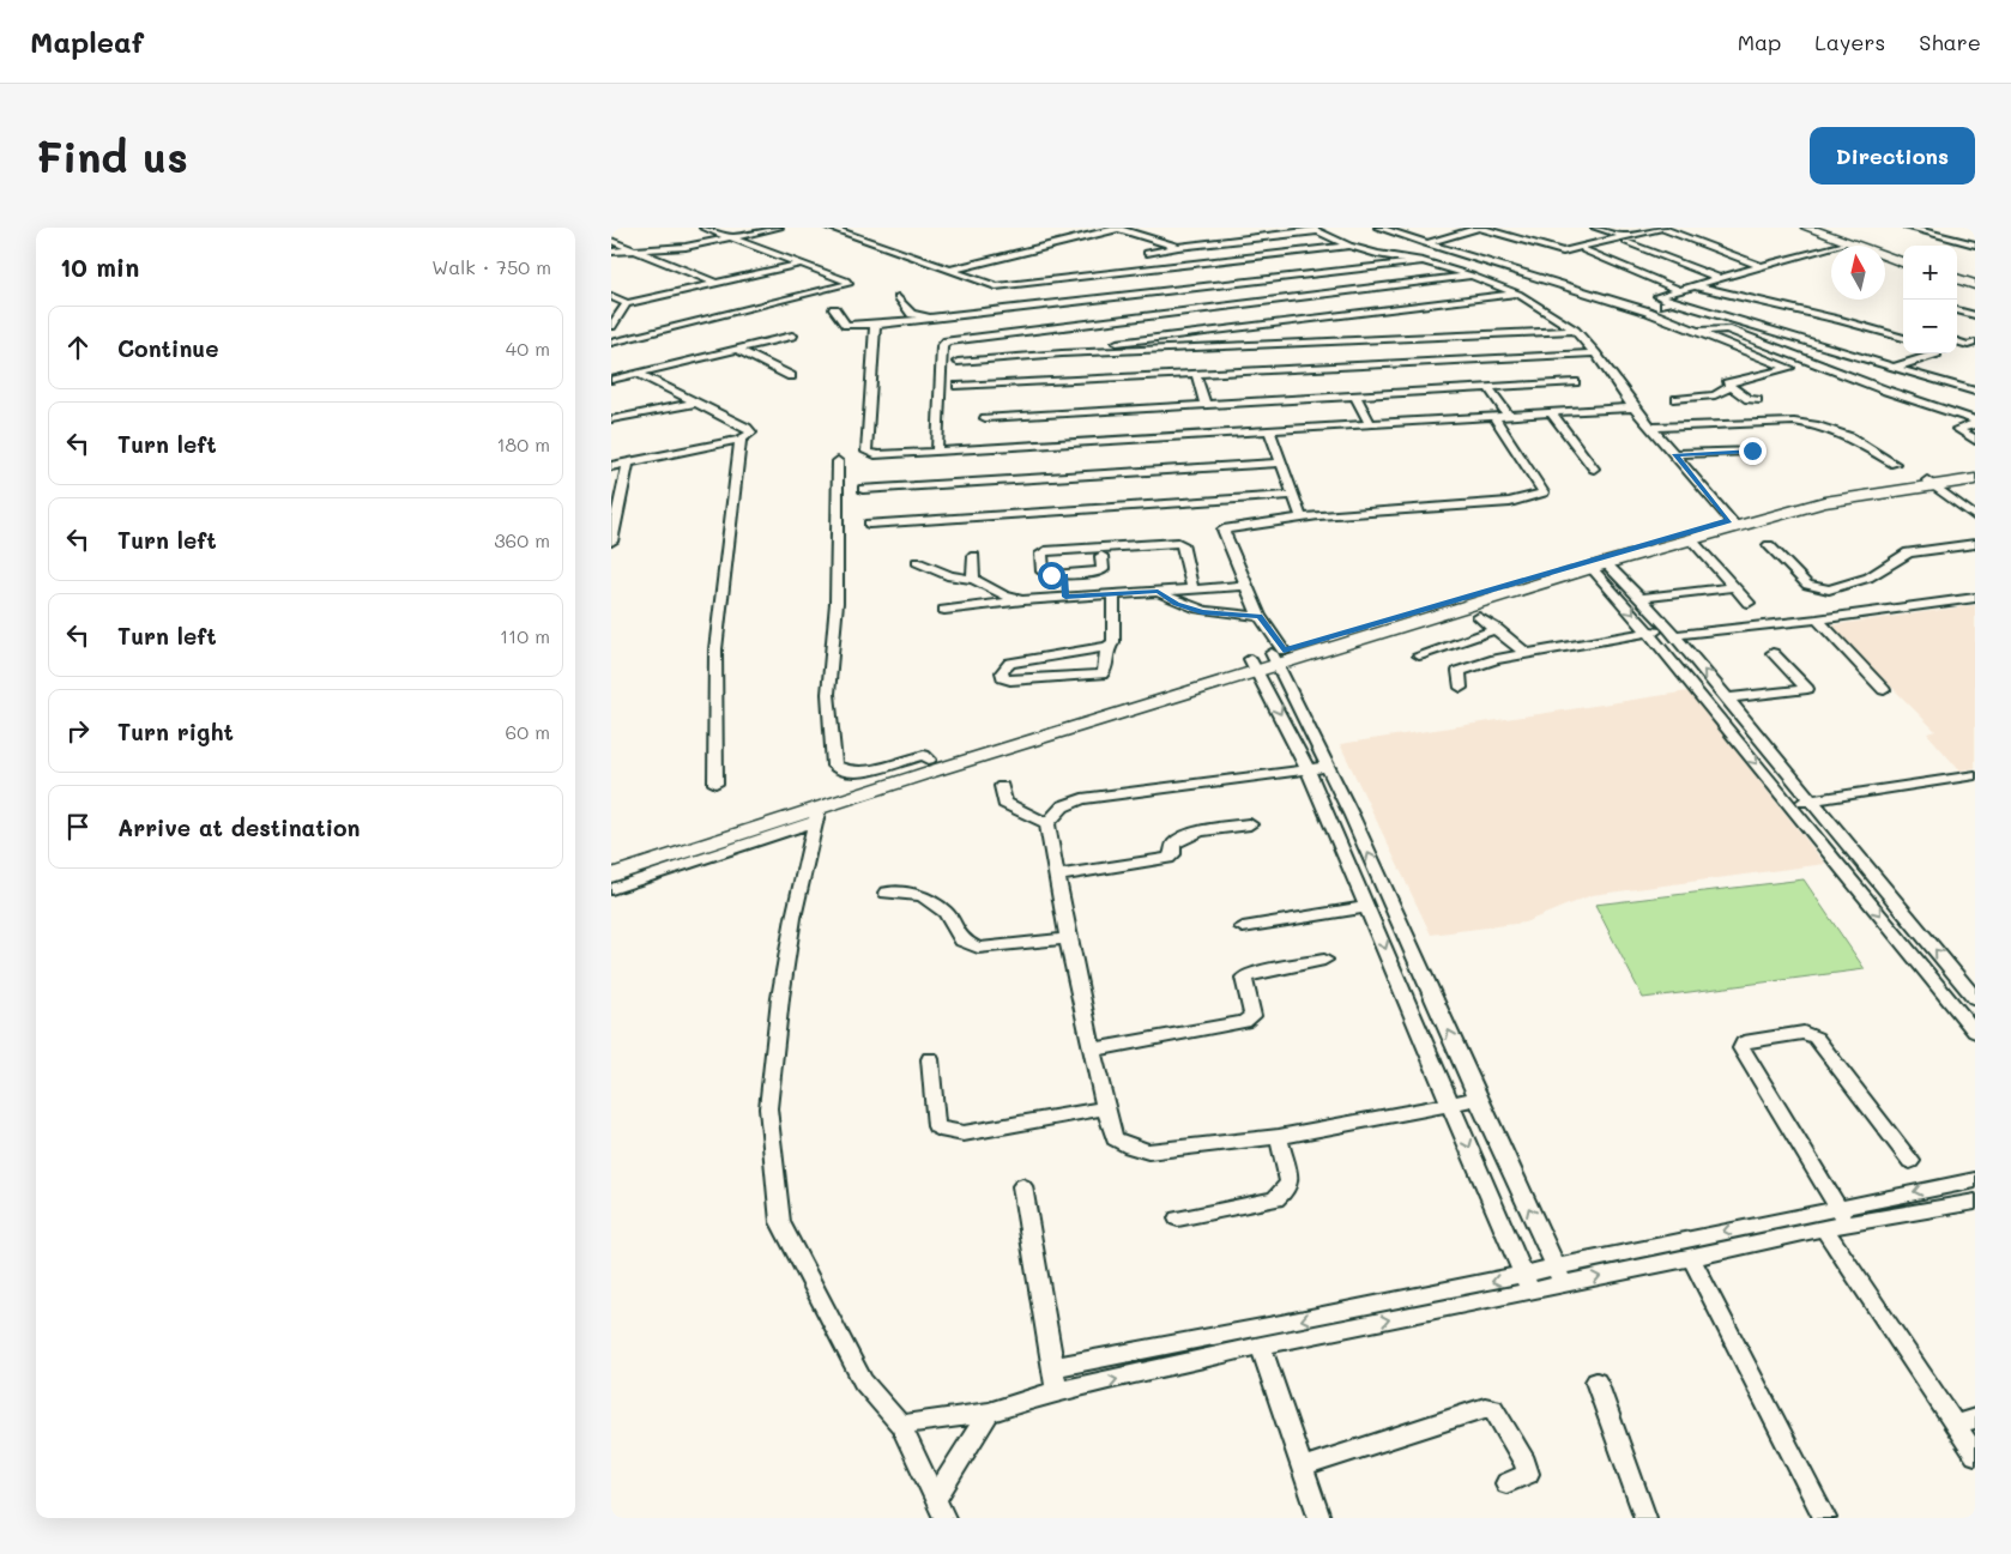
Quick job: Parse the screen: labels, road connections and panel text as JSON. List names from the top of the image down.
{
  "north": "top",
  "page": {
    "header": "Mapleaf",
    "nav": ["Map", "Layers", "Share"],
    "buttons": "Directions",
    "title": "Find us",
    "heading": ["10 min", "Walk · 750 m"],
    "map_buttons": ["+", "−"],
    "list": [
      ["Continue", "40 m"],
      ["Turn left", "180 m"],
      ["Turn left", "360 m"],
      ["Turn left", "110 m"],
      ["Turn right", "60 m"],
      "Arrive at destination"
    ]
  }
}
